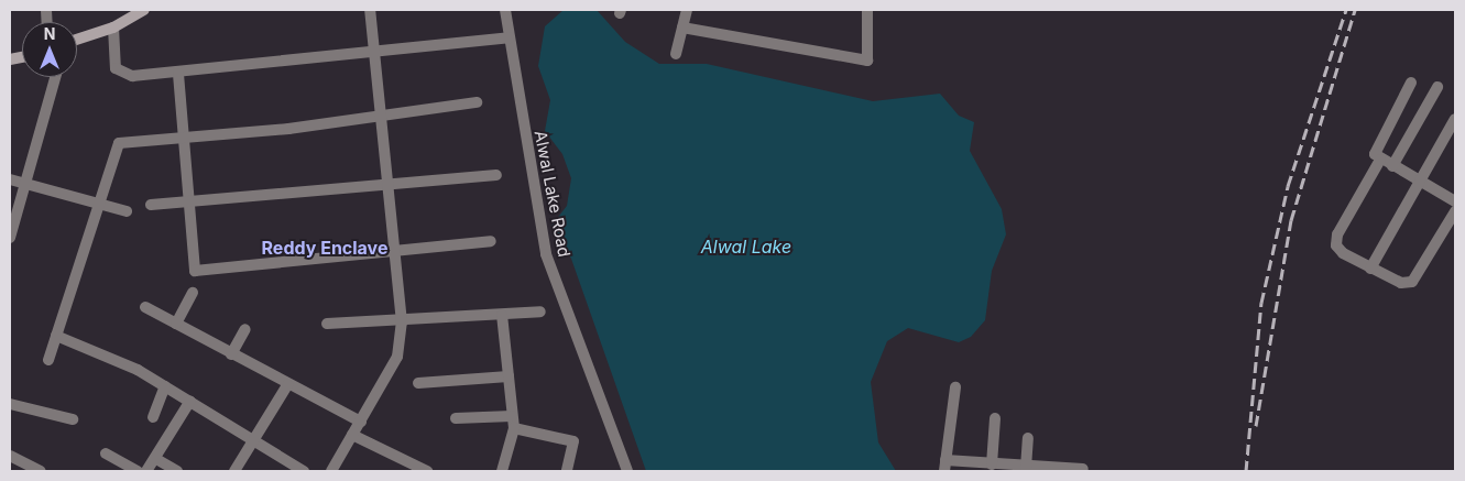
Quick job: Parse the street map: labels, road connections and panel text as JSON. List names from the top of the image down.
{
  "streets": {
    "street": ["Alwal Lake Road"]
  },
  "districts": ["Reddy Enclave"],
  "water": ["Alwal Lake"],
  "north": "top"
}
